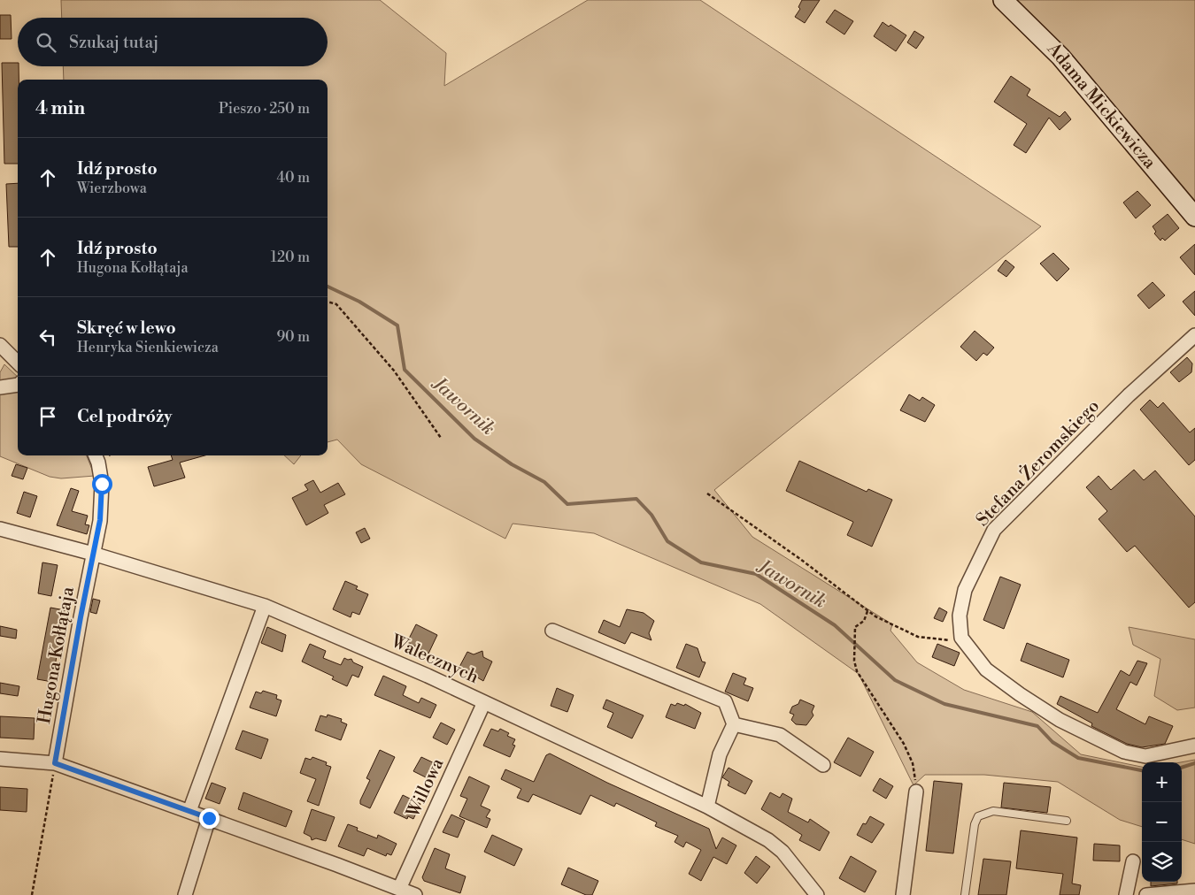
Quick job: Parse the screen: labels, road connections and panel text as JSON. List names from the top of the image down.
{
  "streets": {
    "street": [
      "Adama Mickiewicza",
      "Stefana Żeromskiego",
      "Hugona Kołłątaja",
      "Walecznych",
      "Willowa"
    ]
  },
  "crossings": [
    ["Hugona Kołłątaja", "Walecznych"],
    ["Walecznych", "Willowa"]
  ],
  "water": ["Jawornik"],
  "page": {
    "search": "Szukaj tutaj",
    "heading": ["4 min", "Pieszo · 250 m"],
    "list": [
      ["Idź prosto", "Wierzbowa", "40 m"],
      ["Idź prosto", "Hugona Kołłątaja", "120 m"],
      ["Skręć w lewo", "Henryka Sienkiewicza", "90 m"],
      "Cel podróży"
    ],
    "map_buttons": ["+", "−"]
  }
}
